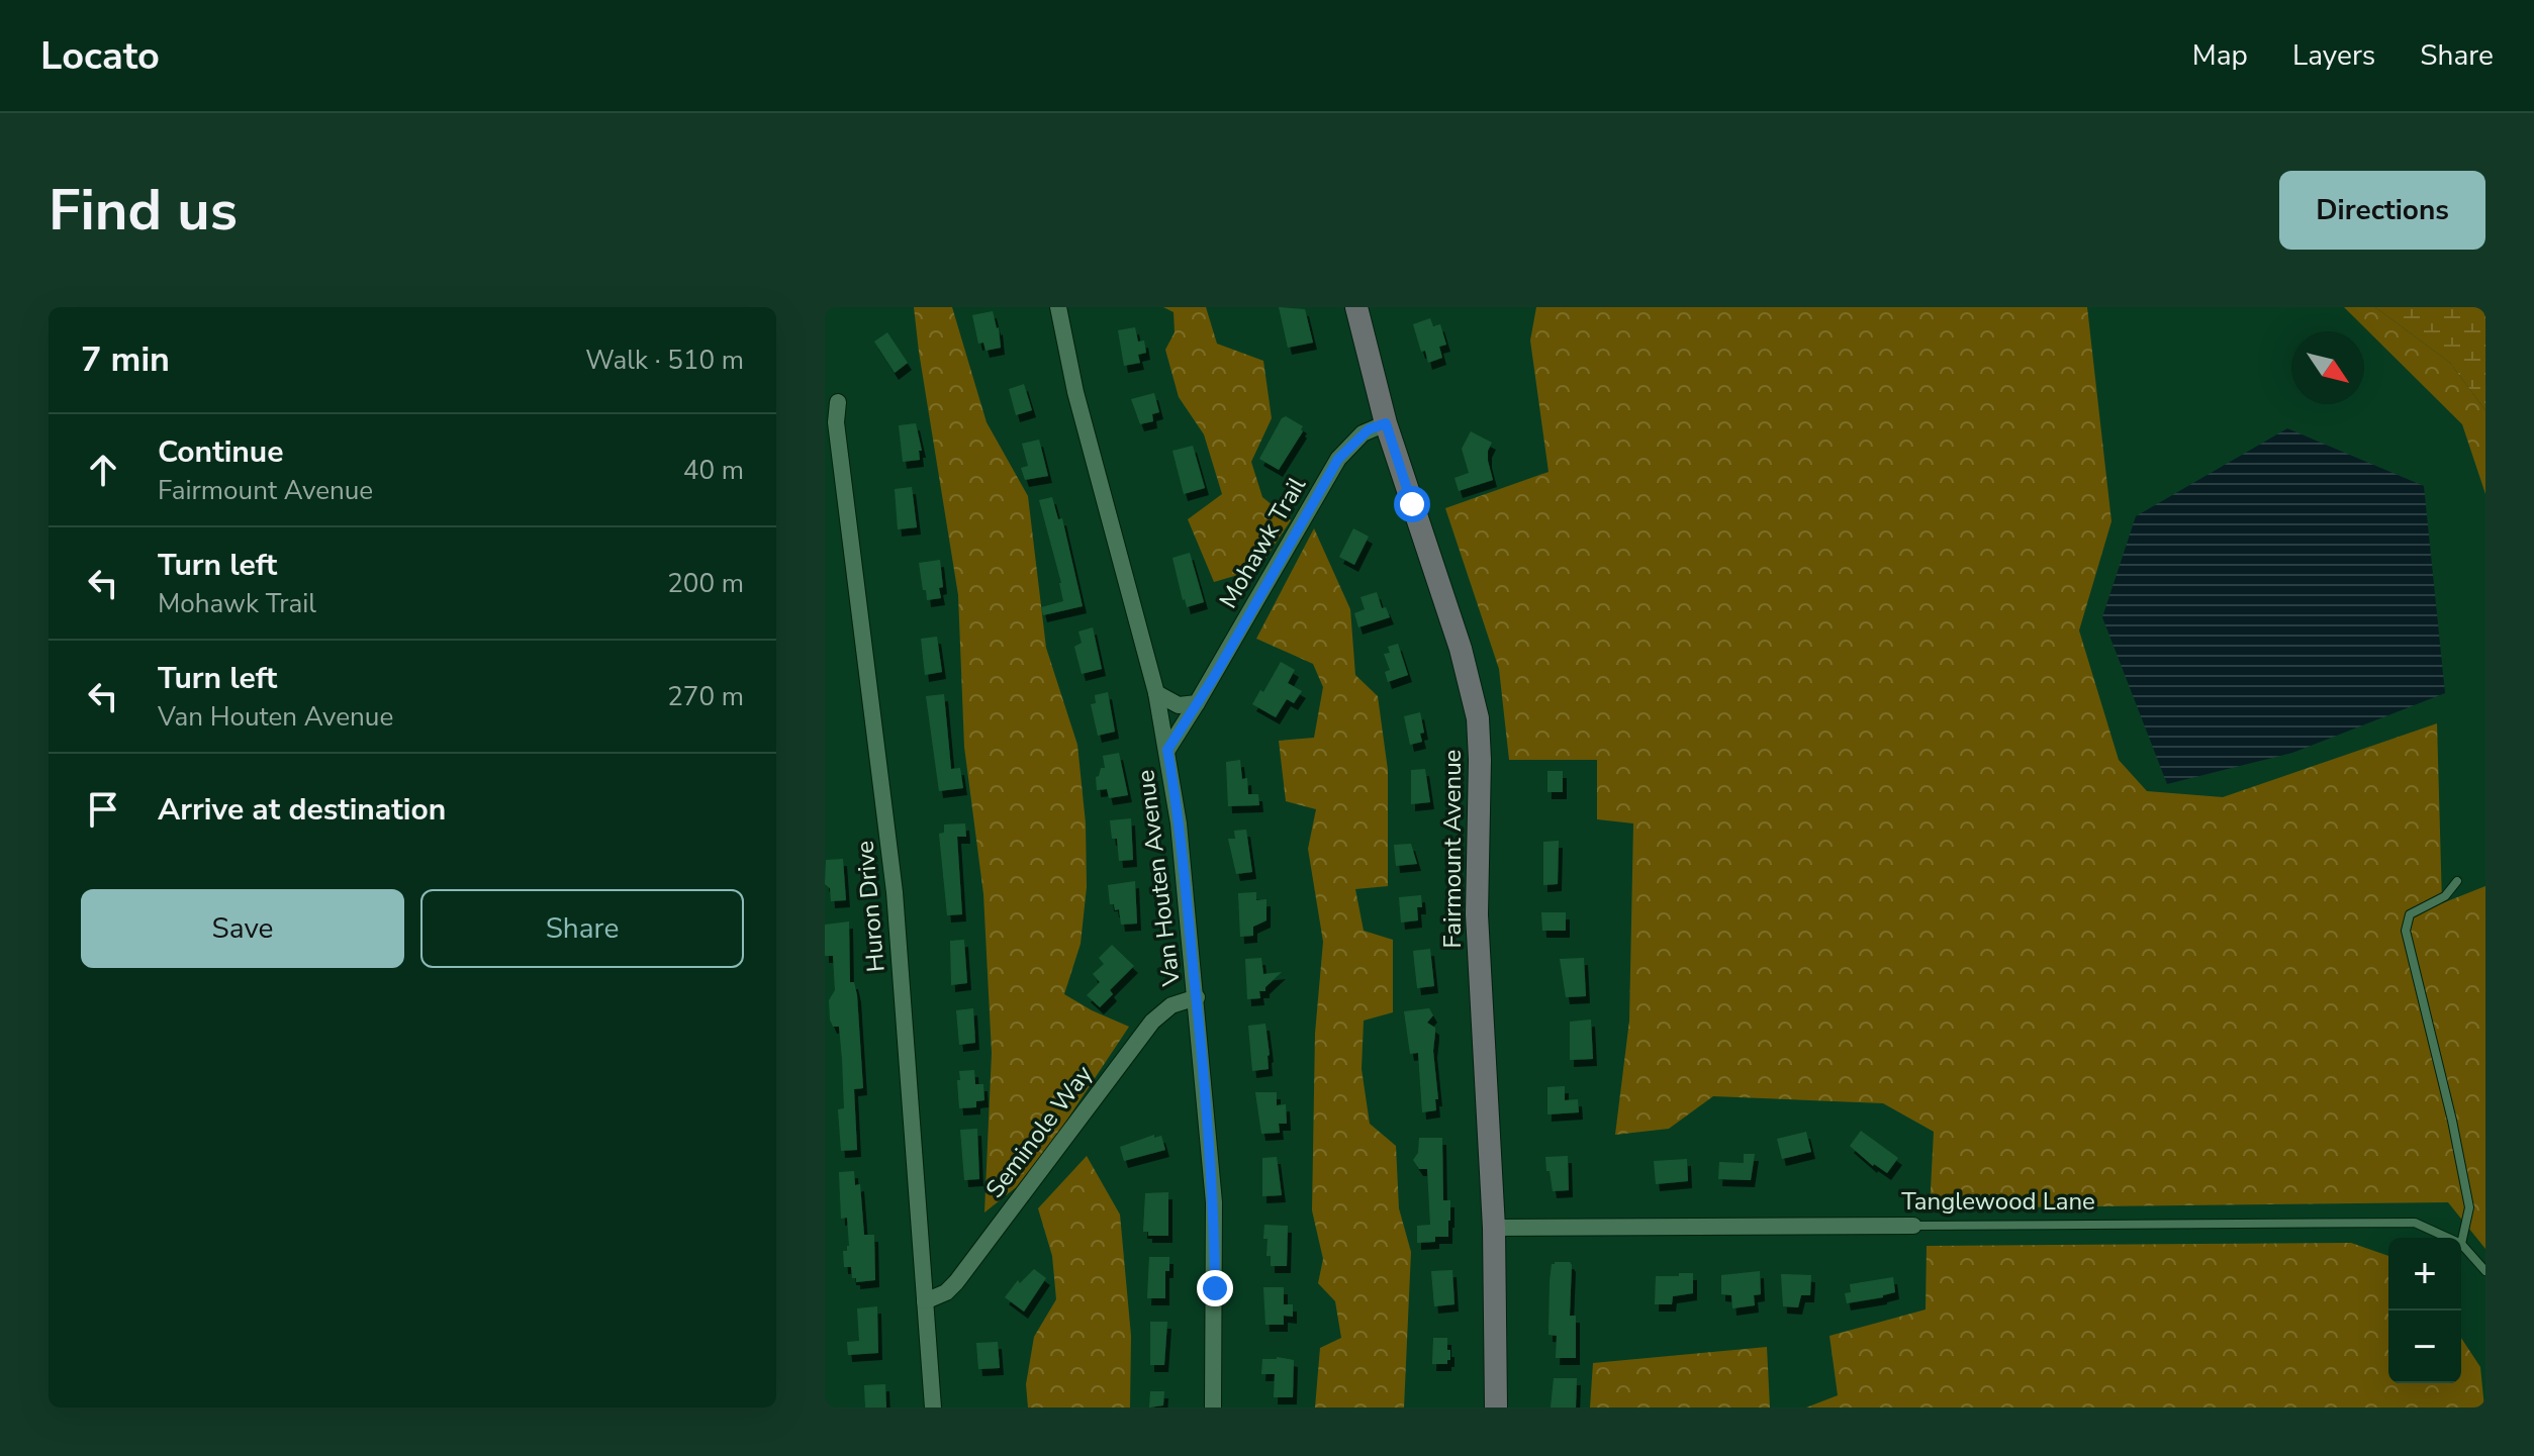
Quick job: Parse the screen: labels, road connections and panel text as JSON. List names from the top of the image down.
{
  "streets": {
    "main road": ["Fairmount Avenue"],
    "street": [
      "Mohawk Trail",
      "Van Houten Avenue",
      "Huron Drive",
      "Seminole Way",
      "Tanglewood Lane"
    ]
  },
  "crossings": [
    ["Mohawk Trail", "Fairmount Avenue"],
    ["Mohawk Trail", "Van Houten Avenue"],
    ["Fairmount Avenue", "Tanglewood Lane"],
    ["Van Houten Avenue", "Seminole Way"],
    ["Huron Drive", "Seminole Way"]
  ],
  "north": "bottom right",
  "page": {
    "header": "Locato",
    "nav": ["Map", "Layers", "Share"],
    "buttons": [
      "Directions",
      ["Save", "Share"]
    ],
    "title": "Find us",
    "heading": ["7 min", "Walk · 510 m"],
    "list": [
      ["Continue", "Fairmount Avenue", "40 m"],
      ["Turn left", "Mohawk Trail", "200 m"],
      ["Turn left", "Van Houten Avenue", "270 m"],
      "Arrive at destination"
    ],
    "map_buttons": ["+", "−"]
  }
}
